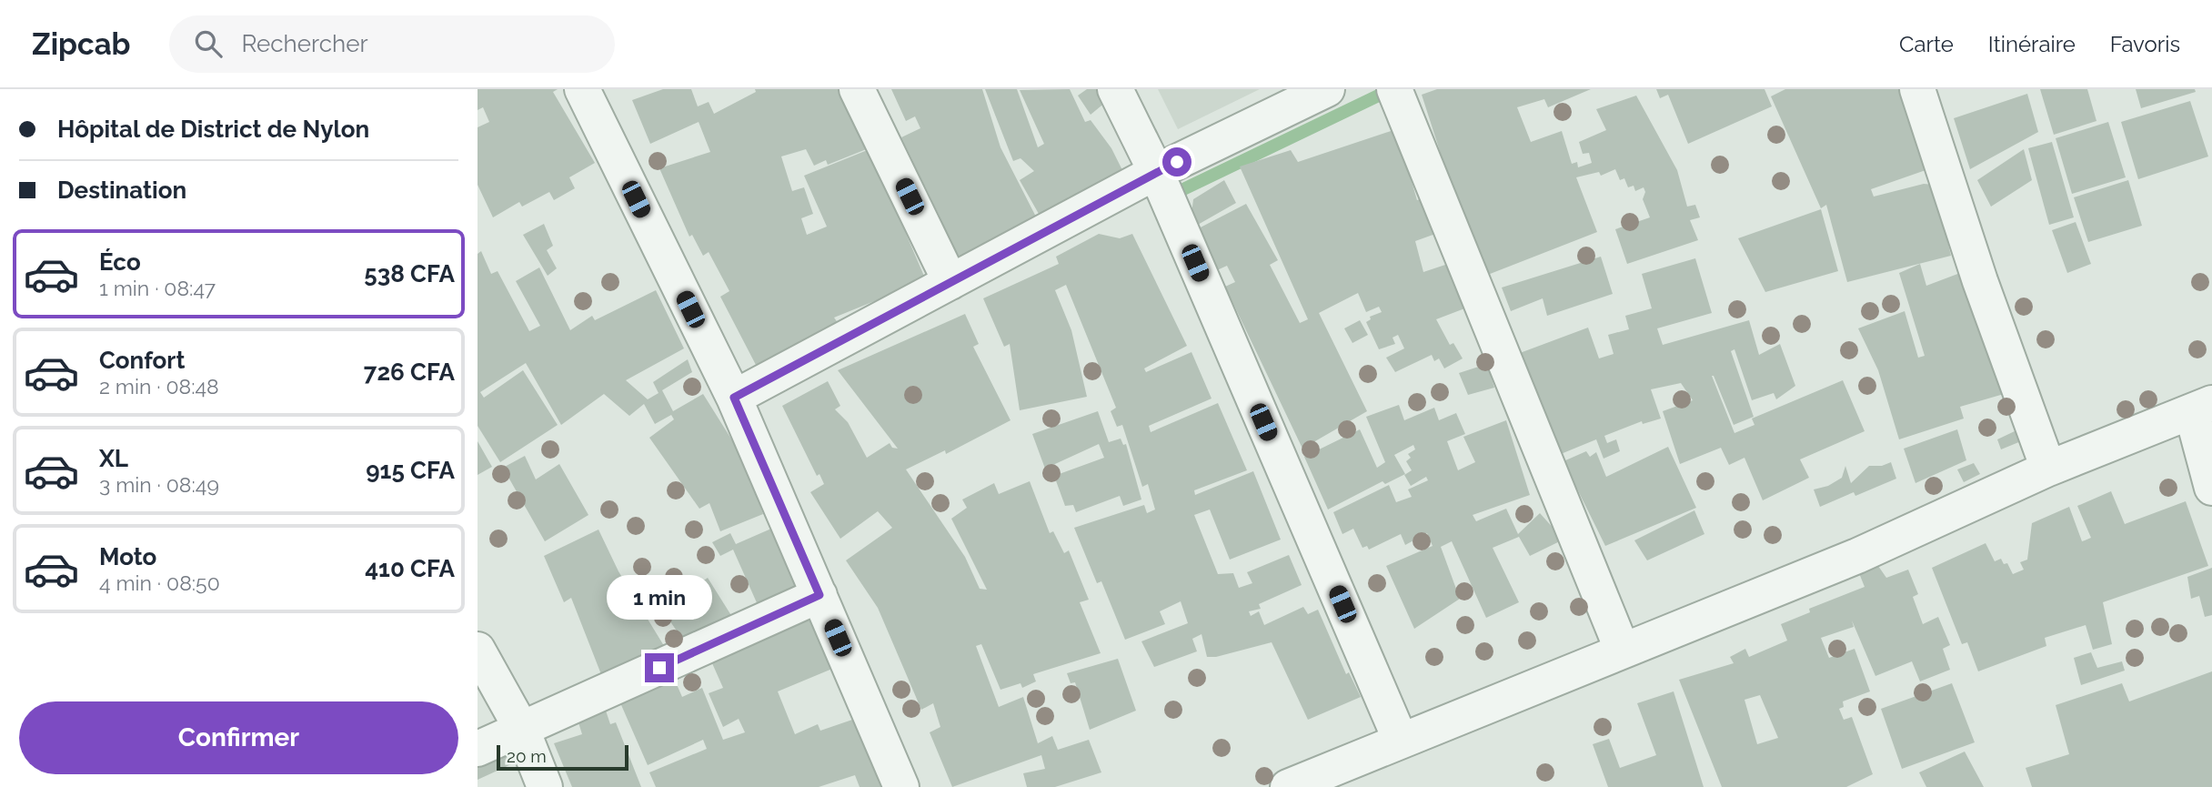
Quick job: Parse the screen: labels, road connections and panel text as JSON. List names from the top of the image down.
{
  "scale_bar": "20 m",
  "page": {
    "header": "Zipcab",
    "search": "Rechercher",
    "nav": ["Carte", "Itinéraire", "Favoris"],
    "banner": ["Hôpital de District de Nylon", "Destination"],
    "list": [
      {
        "name": "Éco",
        "note": "1 min · 08:47",
        "value": "538 CFA"
      },
      {
        "name": "Confort",
        "note": "2 min · 08:48",
        "value": "726 CFA"
      },
      {
        "name": "XL",
        "note": "3 min · 08:49",
        "value": "915 CFA"
      },
      {
        "name": "Moto",
        "note": "4 min · 08:50",
        "value": "410 CFA"
      }
    ],
    "bubble": "1 min",
    "buttons": "Confirmer",
    "scale": "20 m"
  }
}
